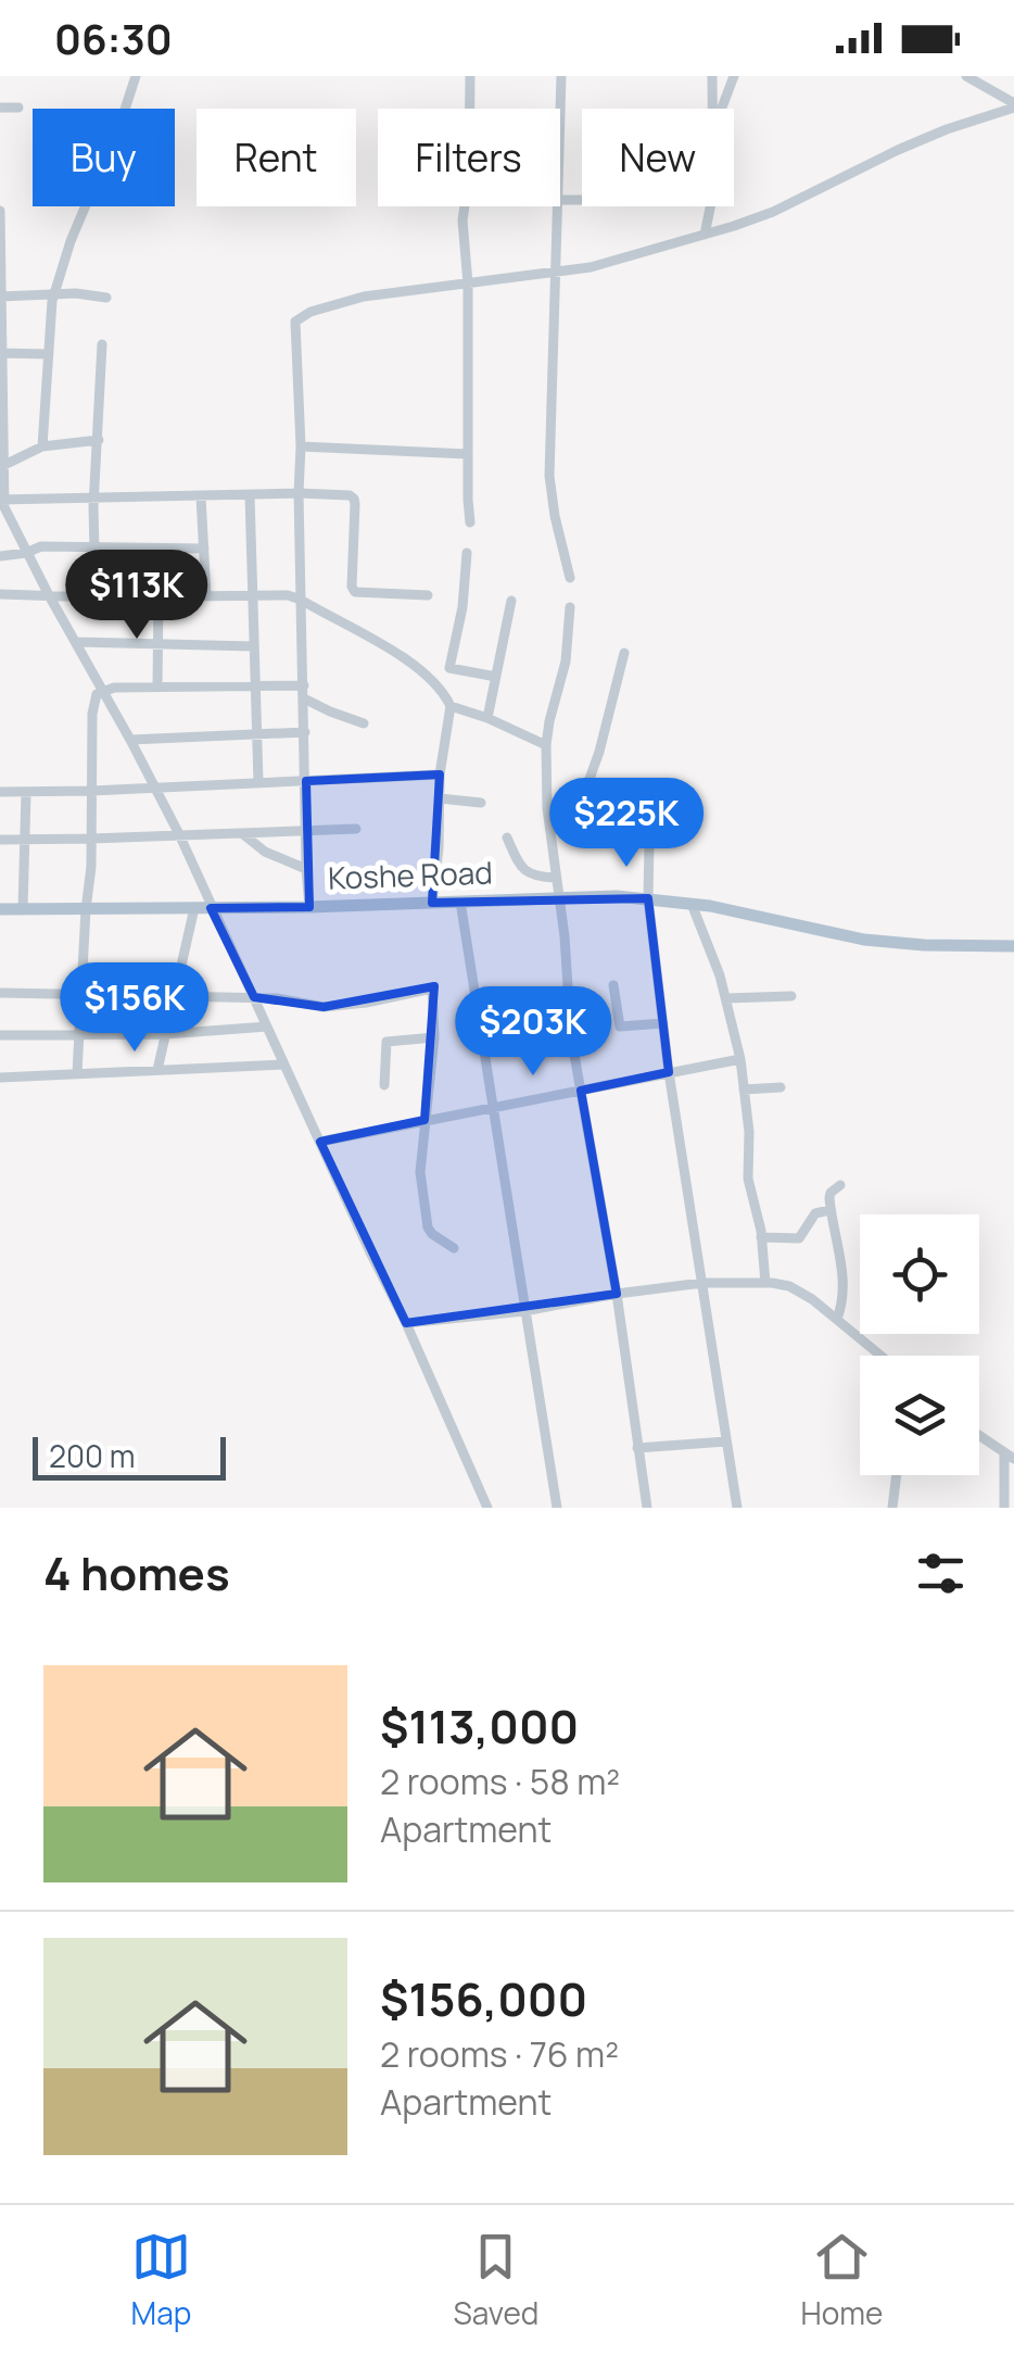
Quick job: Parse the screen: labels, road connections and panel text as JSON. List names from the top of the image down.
{
  "streets": {
    "main road": ["Koshe Road"]
  },
  "scale_bar": "200 m",
  "page": {
    "status": "06:30",
    "chip": [
      "Buy",
      "Rent",
      "Filters",
      "New"
    ],
    "price": [
      "$113K",
      "$225K",
      "$156K",
      "$203K"
    ],
    "scale": "200 m",
    "heading": "4 homes",
    "list": [
      {
        "name": "$113,000",
        "note": "2 rooms · 58 m² · Apartment"
      },
      {
        "name": "$156,000",
        "note": "2 rooms · 76 m² · Apartment"
      }
    ],
    "tabs": ["Map", "Saved", "Home"]
  }
}
